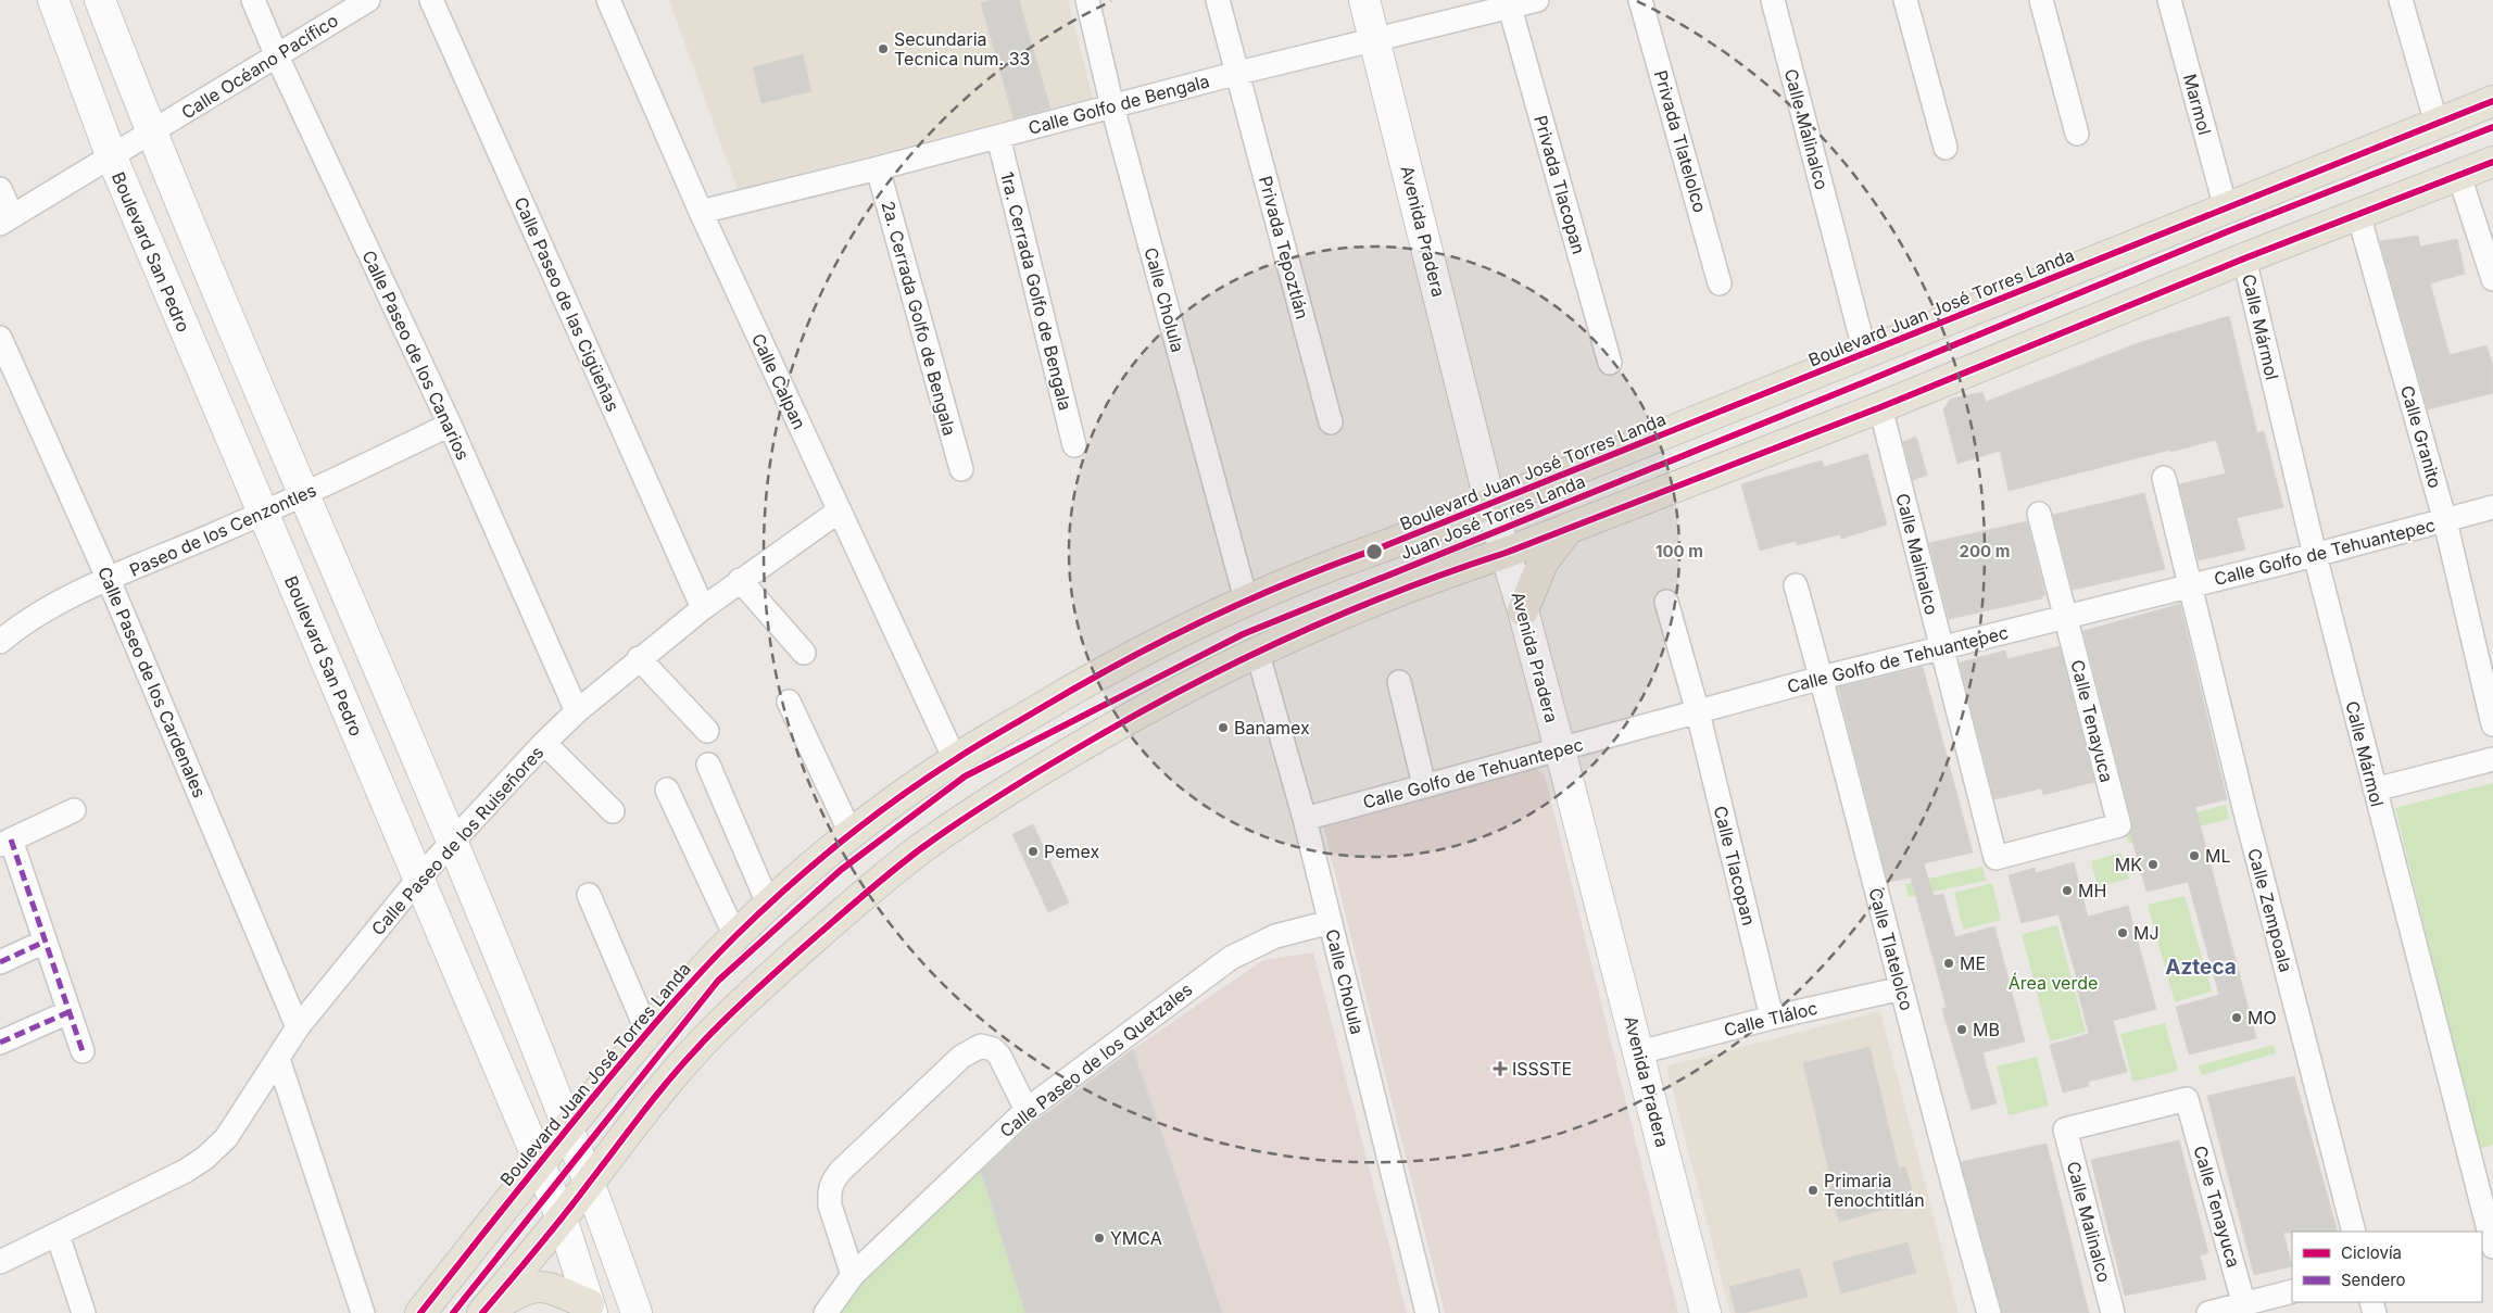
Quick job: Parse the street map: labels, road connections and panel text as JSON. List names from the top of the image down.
{
  "streets": {
    "main road": ["Boulevard Juan José Torres Landa"],
    "street": [
      "Calle Océano Pacífico",
      "Calle Golfo de Bengala",
      "Marmol",
      "Calle Malinalco",
      "Privada Tlatelolco",
      "Privada Tlacopan",
      "Avenida Pradera",
      "Privada Tepoztlán",
      "Boulevard San Pedro",
      "1ra. Cerrada Golfo de Bengala",
      "Calle Cholula",
      "Calle Paseo de las Cigüeñas",
      "2a. Cerrada Golfo de Bengala",
      "Calle Mármol",
      "Calle Paseo de los Canarios",
      "Calle Calpan",
      "Calle Granito",
      "Paseo de los Cenzontles",
      "Calle Golfo de Tehuantepec",
      "Calle Paseo de los Cardenales",
      "Calle Tenayuca",
      "Calle Paseo de los Ruiseñores",
      "Calle Tlacopan",
      "Calle Zempoala",
      "Calle Tlatelolco",
      "Calle Tláloc",
      "Calle Paseo de los Quetzales"
    ],
    "cycle path": ["Juan José Torres Landa"]
  },
  "crossings": [
    ["Calle Océano Pacífico", "Boulevard San Pedro"],
    ["Calle Océano Pacífico", "Calle Paseo de los Canarios"],
    ["Calle Golfo de Bengala", "Privada Tlacopan"],
    ["Calle Golfo de Bengala", "Avenida Pradera"],
    ["Calle Golfo de Bengala", "Privada Tepoztlán"],
    ["Calle Golfo de Bengala", "1ra. Cerrada Golfo de Bengala"],
    ["Calle Golfo de Bengala", "Calle Cholula"],
    ["Calle Golfo de Bengala", "2a. Cerrada Golfo de Bengala"],
    ["Calle Golfo de Bengala", "Calle Calpan"],
    ["Marmol", "Boulevard Juan José Torres Landa"],
    ["Calle Malinalco", "Boulevard Juan José Torres Landa"],
    ["Calle Malinalco", "Calle Golfo de Tehuantepec"],
    ["Calle Malinalco", "Calle Tenayuca"],
    ["Avenida Pradera", "Boulevard Juan José Torres Landa"],
    ["Avenida Pradera", "Calle Golfo de Tehuantepec"],
    ["Avenida Pradera", "Calle Tláloc"],
    ["Boulevard San Pedro", "Boulevard Juan José Torres Landa"],
    ["Boulevard San Pedro", "Paseo de los Cenzontles"],
    ["Boulevard San Pedro", "Calle Paseo de los Ruiseñores"],
    ["Calle Cholula", "Boulevard Juan José Torres Landa"],
    ["Calle Cholula", "Calle Golfo de Tehuantepec"],
    ["Calle Cholula", "Calle Paseo de los Quetzales"],
    ["Calle Paseo de las Cigüeñas", "Calle Paseo de los Ruiseñores"],
    ["Boulevard Juan José Torres Landa", "Calle Calpan"],
    ["Calle Mármol", "Calle Golfo de Tehuantepec"],
    ["Calle Paseo de los Canarios", "Paseo de los Cenzontles"],
    ["Calle Paseo de los Canarios", "Calle Paseo de los Ruiseñores"],
    ["Calle Calpan", "Calle Paseo de los Ruiseñores"],
    ["Calle Granito", "Calle Golfo de Tehuantepec"],
    ["Paseo de los Cenzontles", "Calle Paseo de los Cardenales"],
    ["Calle Golfo de Tehuantepec", "Calle Tenayuca"],
    ["Calle Golfo de Tehuantepec", "Calle Tlacopan"],
    ["Calle Golfo de Tehuantepec", "Calle Zempoala"],
    ["Calle Golfo de Tehuantepec", "Calle Tlatelolco"],
    ["Calle Paseo de los Cardenales", "Calle Paseo de los Ruiseñores"],
    ["Calle Tlacopan", "Calle Tláloc"],
    ["Calle Tlatelolco", "Calle Tláloc"]
  ],
  "districts": ["Azteca"],
  "parks": ["Área verde"],
  "places": {
    "other": [
      "Secundaria Tecnica num. 33",
      "Banamex",
      "Pemex",
      "ML",
      "MK",
      "MH",
      "MJ",
      "ME",
      "MO",
      "MB",
      "Primaria Tenochtitlán",
      "YMCA"
    ],
    "health": ["ISSSTE"]
  },
  "legend": ["Ciclovía", "Sendero"],
  "rings": ["100 m", "200 m"]
}
